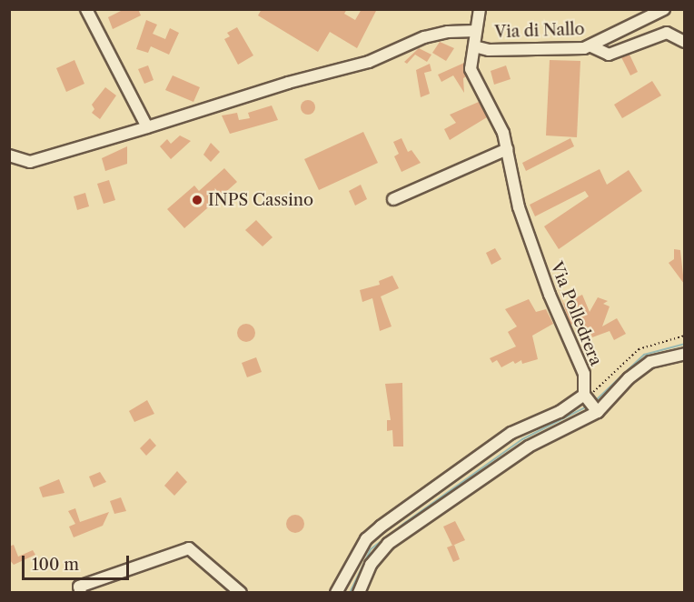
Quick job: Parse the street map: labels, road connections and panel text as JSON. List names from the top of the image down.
{
  "streets": {
    "street": ["Via di Nallo", "Via Polledrera"]
  },
  "crossings": [
    ["Via di Nallo", "Via Polledrera"]
  ],
  "places": ["INPS Cassino"],
  "scale_bar": "100 m"
}
